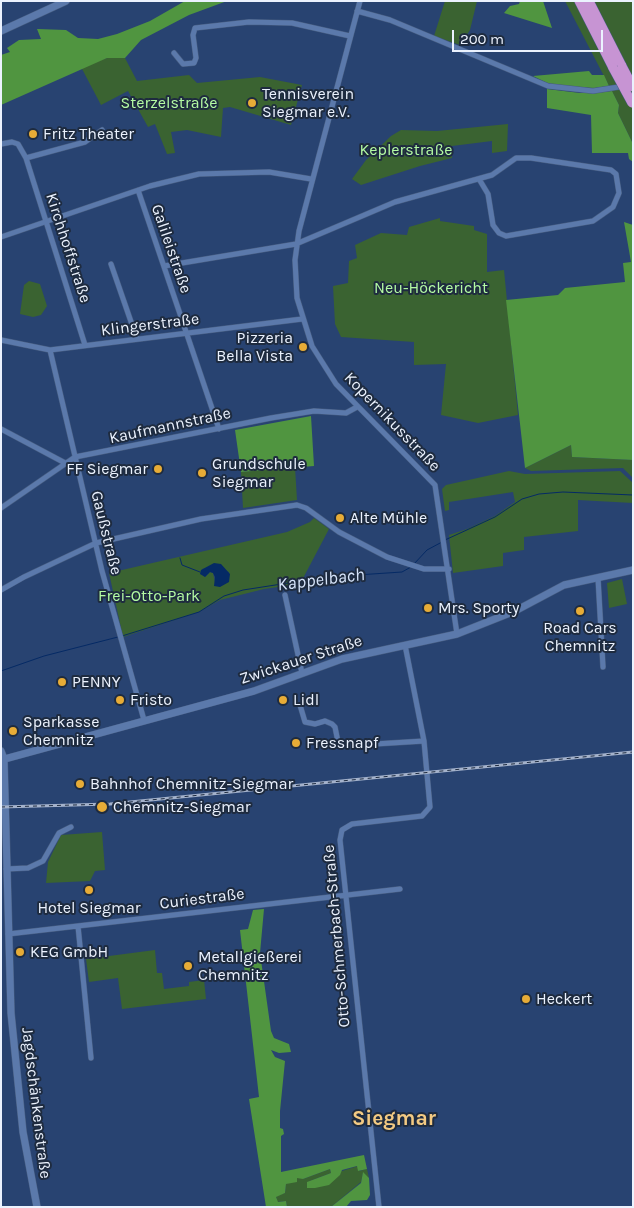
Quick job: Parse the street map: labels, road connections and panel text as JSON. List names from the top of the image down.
{
  "streets": {
    "main road": ["Zwickauer Straße", "Jagdschänkenstraße"],
    "street": [
      "Kirchhoffstraße",
      "Galileistraße",
      "Klingerstraße",
      "Kopernikusstraße",
      "Kaufmannstraße",
      "Gaußstraße",
      "Curiestraße",
      "Otto-Schmerbach-Straße"
    ]
  },
  "crossings": [
    ["Kirchhoffstraße", "Klingerstraße"],
    ["Galileistraße", "Klingerstraße"],
    ["Galileistraße", "Kaufmannstraße"],
    ["Klingerstraße", "Kopernikusstraße"],
    ["Klingerstraße", "Gaußstraße"],
    ["Kopernikusstraße", "Kaufmannstraße"],
    ["Kopernikusstraße", "Zwickauer Straße"],
    ["Kaufmannstraße", "Gaußstraße"],
    ["Gaußstraße", "Zwickauer Straße"],
    ["Zwickauer Straße", "Otto-Schmerbach-Straße"],
    ["Zwickauer Straße", "Jagdschänkenstraße"],
    ["Curiestraße", "Otto-Schmerbach-Straße"],
    ["Curiestraße", "Jagdschänkenstraße"]
  ],
  "districts": ["Siegmar"],
  "water": ["Kappelbach"],
  "parks": [
    "Sterzelstraße",
    "Keplerstraße",
    "Neu-Höckericht",
    "Frei-Otto-Park"
  ],
  "places": [
    "Tennisverein Siegmar e.V.",
    "Fritz Theater",
    "Pizzeria Bella Vista",
    "FF Siegmar",
    "Grundschule Siegmar",
    "Alte Mühle",
    "Mrs. Sporty",
    "Road Cars Chemnitz",
    "PENNY",
    "Fristo",
    "Lidl",
    "Sparkasse Chemnitz",
    "Fressnapf",
    "Bahnhof Chemnitz-Siegmar",
    "Chemnitz-Siegmar",
    "Hotel Siegmar",
    "KEG GmbH",
    "Metallgießerei Chemnitz",
    "Heckert"
  ],
  "scale_bar": "200 m"
}
